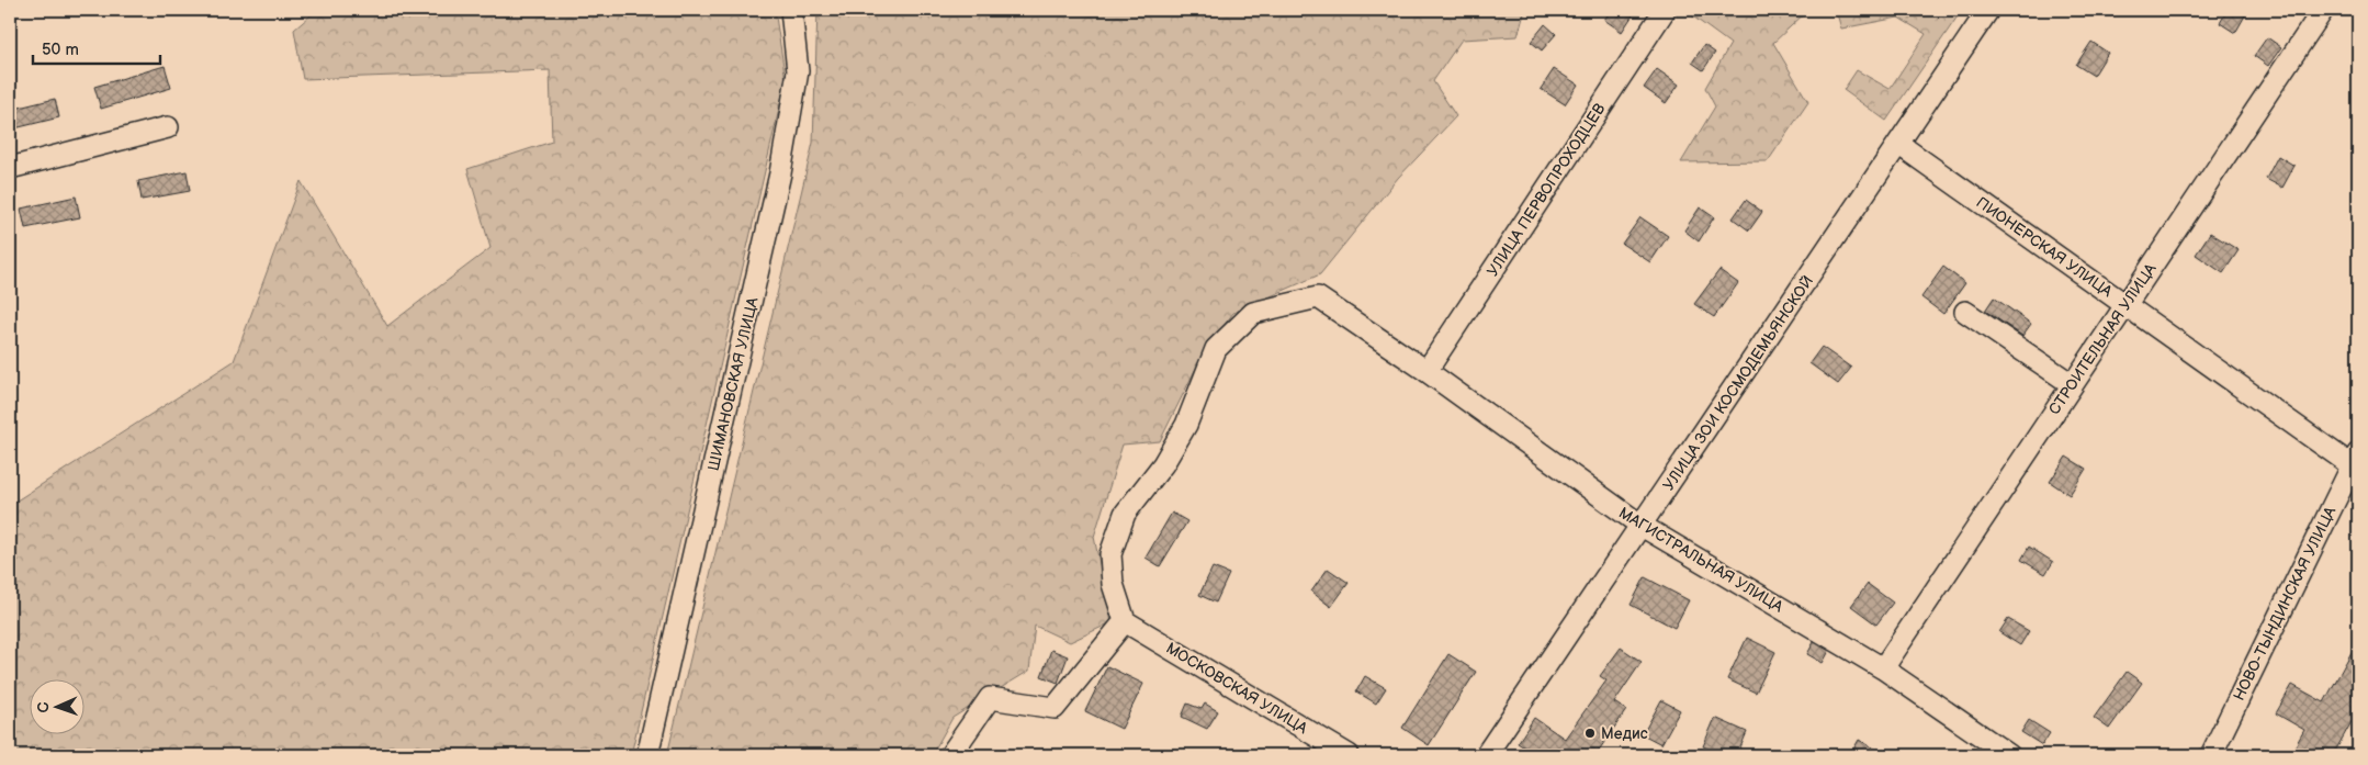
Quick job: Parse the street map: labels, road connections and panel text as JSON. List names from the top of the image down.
{
  "streets": {
    "street": [
      "УЛИЦА ПЕРВОПРОХОДЦЕВ",
      "ПИОНЕРСКАЯ УЛИЦА",
      "СТРОИТЕЛЬНАЯ УЛИЦА",
      "УЛИЦА ЗОИ КОСМОДЕМЬЯНСКОЙ",
      "ШИМАНОВСКАЯ УЛИЦА",
      "МАГИСТРАЛЬНАЯ УЛИЦА",
      "НОВО-ТЫНДИНСКАЯ УЛИЦА",
      "МОСКОВСКАЯ УЛИЦА"
    ]
  },
  "crossings": [
    ["УЛИЦА ПЕРВОПРОХОДЦЕВ", "МАГИСТРАЛЬНАЯ УЛИЦА"],
    ["ПИОНЕРСКАЯ УЛИЦА", "СТРОИТЕЛЬНАЯ УЛИЦА"],
    ["ПИОНЕРСКАЯ УЛИЦА", "УЛИЦА ЗОИ КОСМОДЕМЬЯНСКОЙ"],
    ["ПИОНЕРСКАЯ УЛИЦА", "НОВО-ТЫНДИНСКАЯ УЛИЦА"],
    ["СТРОИТЕЛЬНАЯ УЛИЦА", "МАГИСТРАЛЬНАЯ УЛИЦА"],
    ["УЛИЦА ЗОИ КОСМОДЕМЬЯНСКОЙ", "МАГИСТРАЛЬНАЯ УЛИЦА"],
    ["МАГИСТРАЛЬНАЯ УЛИЦА", "МОСКОВСКАЯ УЛИЦА"]
  ],
  "places": ["Медис"],
  "scale_bar": "50 m",
  "north": "left"
}
